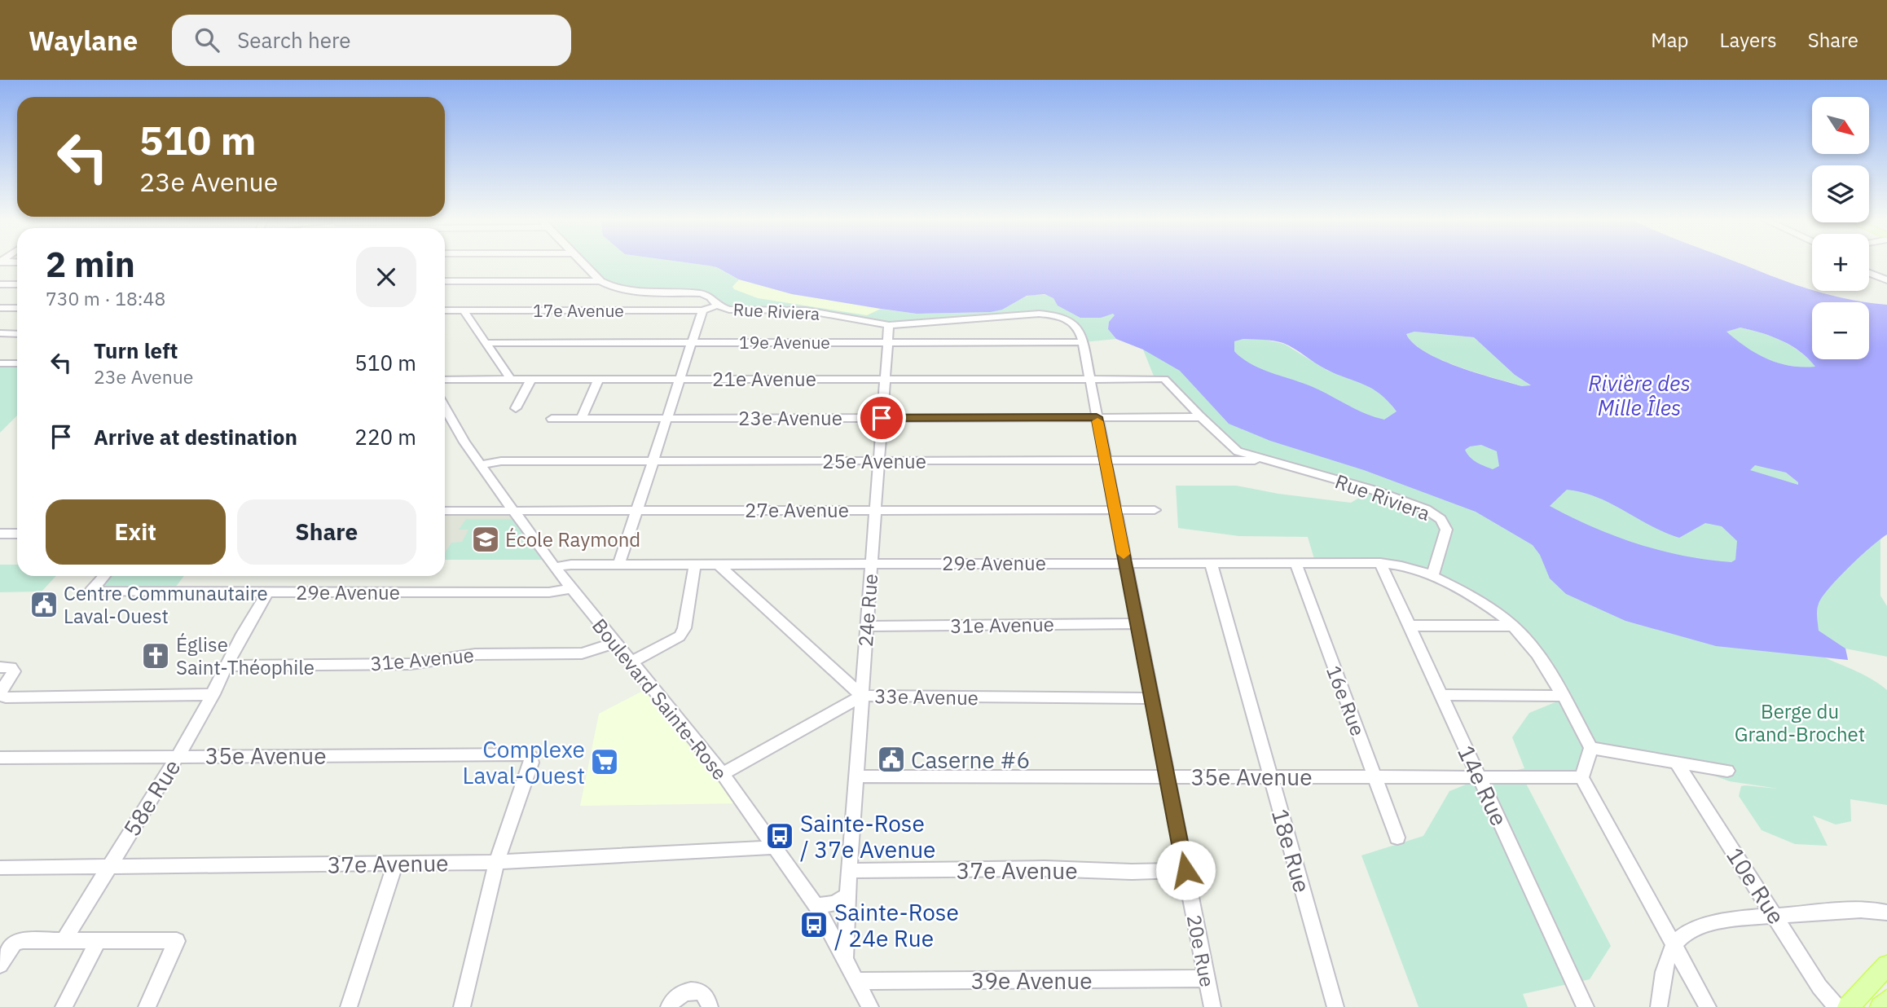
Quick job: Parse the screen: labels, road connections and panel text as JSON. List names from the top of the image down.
{
  "streets": {
    "street": [
      "17e Avenue",
      "Rue Riviera",
      "19e Avenue",
      "21e Avenue",
      "23e Avenue",
      "25e Avenue",
      "27e Avenue",
      "29e Avenue",
      "24e Rue",
      "31e Avenue",
      "33e Avenue",
      "Boulevard Sainte-Rose",
      "16e Rue",
      "35e Avenue",
      "14e Rue",
      "58e Rue",
      "18e Rue",
      "37e Avenue",
      "10e Rue",
      "20e Rue",
      "39e Avenue"
    ]
  },
  "crossings": [
    ["17e Avenue", "Rue Riviera"],
    ["Rue Riviera", "21e Avenue"],
    ["Rue Riviera", "23e Avenue"],
    ["Rue Riviera", "25e Avenue"],
    ["Rue Riviera", "29e Avenue"],
    ["Rue Riviera", "24e Rue"],
    ["Rue Riviera", "20e Rue"],
    ["19e Avenue", "24e Rue"],
    ["19e Avenue", "20e Rue"],
    ["21e Avenue", "24e Rue"],
    ["21e Avenue", "20e Rue"],
    ["23e Avenue", "24e Rue"],
    ["23e Avenue", "20e Rue"],
    ["25e Avenue", "24e Rue"],
    ["25e Avenue", "Boulevard Sainte-Rose"],
    ["25e Avenue", "20e Rue"],
    ["27e Avenue", "24e Rue"],
    ["27e Avenue", "Boulevard Sainte-Rose"],
    ["27e Avenue", "20e Rue"],
    ["29e Avenue", "24e Rue"],
    ["29e Avenue", "Boulevard Sainte-Rose"],
    ["29e Avenue", "16e Rue"],
    ["29e Avenue", "14e Rue"],
    ["29e Avenue", "58e Rue"],
    ["29e Avenue", "18e Rue"],
    ["29e Avenue", "20e Rue"],
    ["24e Rue", "31e Avenue"],
    ["24e Rue", "33e Avenue"],
    ["24e Rue", "Boulevard Sainte-Rose"],
    ["24e Rue", "35e Avenue"],
    ["24e Rue", "37e Avenue"],
    ["31e Avenue", "Boulevard Sainte-Rose"],
    ["31e Avenue", "58e Rue"],
    ["31e Avenue", "20e Rue"],
    ["33e Avenue", "Boulevard Sainte-Rose"],
    ["33e Avenue", "20e Rue"],
    ["Boulevard Sainte-Rose", "37e Avenue"],
    ["Boulevard Sainte-Rose", "39e Avenue"],
    ["16e Rue", "35e Avenue"],
    ["35e Avenue", "14e Rue"],
    ["35e Avenue", "58e Rue"],
    ["35e Avenue", "18e Rue"],
    ["35e Avenue", "37e Avenue"],
    ["35e Avenue", "20e Rue"],
    ["58e Rue", "37e Avenue"],
    ["37e Avenue", "20e Rue"],
    ["20e Rue", "39e Avenue"]
  ],
  "water": ["Rivière des Mille Îles"],
  "parks": ["Berge du Grand-Brochet"],
  "places": {
    "school or university": ["École Raymond"],
    "public building": ["Centre Communautaire Laval-Ouest", "Caserne #6"],
    "church": ["Église Saint-Théophile"],
    "supermarket": ["Complexe Laval-Ouest"],
    "bus stop": ["Sainte-Rose / 37e Avenue", "Sainte-Rose / 24e Rue"]
  },
  "north": "bottom right",
  "page": {
    "header": "Waylane",
    "search": "Search here",
    "nav": ["Map", "Layers", "Share"],
    "map_buttons": ["+", "−"],
    "turn": ["510 m", "23e Avenue"],
    "heading": ["2 min", "730 m · 18:48"],
    "list": [
      {
        "name": "Turn left",
        "note": "23e Avenue",
        "value": "510 m"
      },
      {
        "name": "Arrive at destination",
        "value": "220 m"
      }
    ],
    "buttons": ["Exit", "Share"]
  }
}
